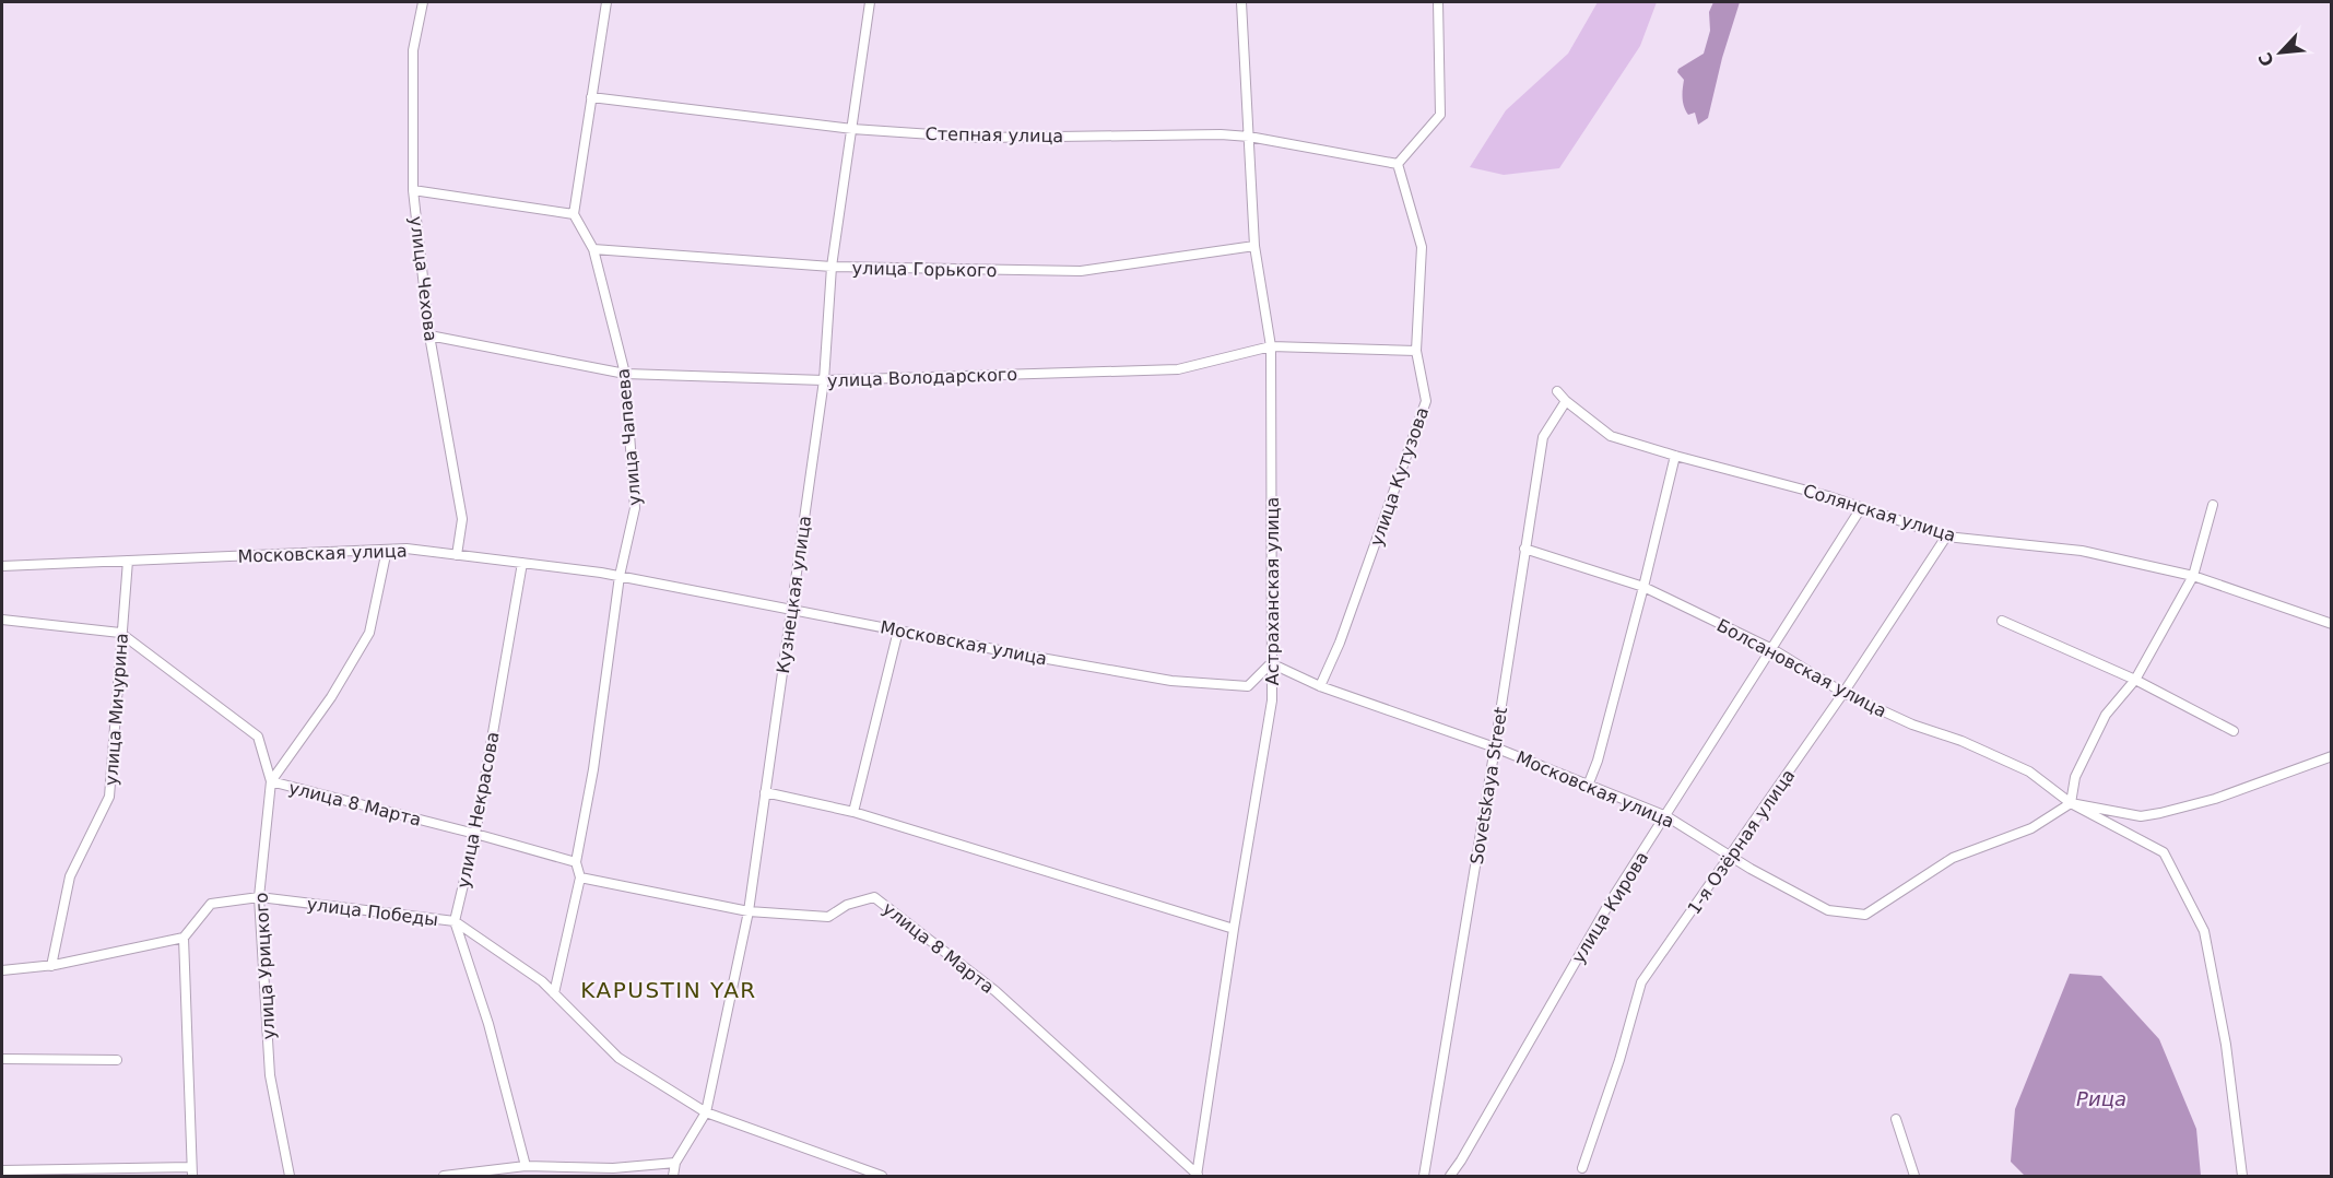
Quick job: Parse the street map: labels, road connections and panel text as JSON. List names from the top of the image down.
{
  "streets": {
    "street": [
      "Степная улица",
      "улица Горького",
      "улица Чехова",
      "улица Володарского",
      "улица Чапаева",
      "улица Кутузова",
      "Солянская улица",
      "Московская улица",
      "Астраханская улица",
      "Кузнецкая улица",
      "Болсановская улица",
      "улица Мичурина",
      "Sovetskaya Street",
      "улица 8 Марта",
      "улица Некрасова",
      "1-я Озёрная улица",
      "улица Кирова",
      "улица Победы",
      "улица Урицкого"
    ]
  },
  "crossings": [
    ["Степная улица", "улица Кутузова"],
    ["Степная улица", "Астраханская улица"],
    ["Степная улица", "Кузнецкая улица"],
    ["улица Горького", "улица Чапаева"],
    ["улица Горького", "Астраханская улица"],
    ["улица Горького", "Кузнецкая улица"],
    ["улица Чехова", "улица Володарского"],
    ["улица Чехова", "Московская улица"],
    ["улица Володарского", "улица Чапаева"],
    ["улица Володарского", "улица Кутузова"],
    ["улица Володарского", "Астраханская улица"],
    ["улица Володарского", "Кузнецкая улица"],
    ["улица Чапаева", "Московская улица"],
    ["улица Чапаева", "улица 8 Марта"],
    ["улица Чапаева", "улица Победы"],
    ["улица Кутузова", "Московская улица"],
    ["Солянская улица", "Sovetskaya Street"],
    ["Солянская улица", "1-я Озёрная улица"],
    ["Солянская улица", "улица Кирова"],
    ["Московская улица", "Астраханская улица"],
    ["Московская улица", "Кузнецкая улица"],
    ["Московская улица", "Болсановская улица"],
    ["Московская улица", "улица Мичурина"],
    ["Московская улица", "Sovetskaya Street"],
    ["Московская улица", "улица Некрасова"],
    ["Московская улица", "1-я Озёрная улица"],
    ["Московская улица", "улица Кирова"],
    ["Московская улица", "улица Урицкого"],
    ["Астраханская улица", "улица 8 Марта"],
    ["Кузнецкая улица", "улица 8 Марта"],
    ["Кузнецкая улица", "улица Победы"],
    ["Болсановская улица", "Sovetskaya Street"],
    ["Болсановская улица", "1-я Озёрная улица"],
    ["Болсановская улица", "улица Кирова"],
    ["улица Мичурина", "улица 8 Марта"],
    ["улица 8 Марта", "улица Некрасова"],
    ["улица 8 Марта", "улица Урицкого"],
    ["улица Некрасова", "улица Победы"],
    ["улица Победы", "улица Урицкого"]
  ],
  "districts": ["KAPUSTIN YAR"],
  "water": ["Рица"],
  "north": "bottom left"
}
